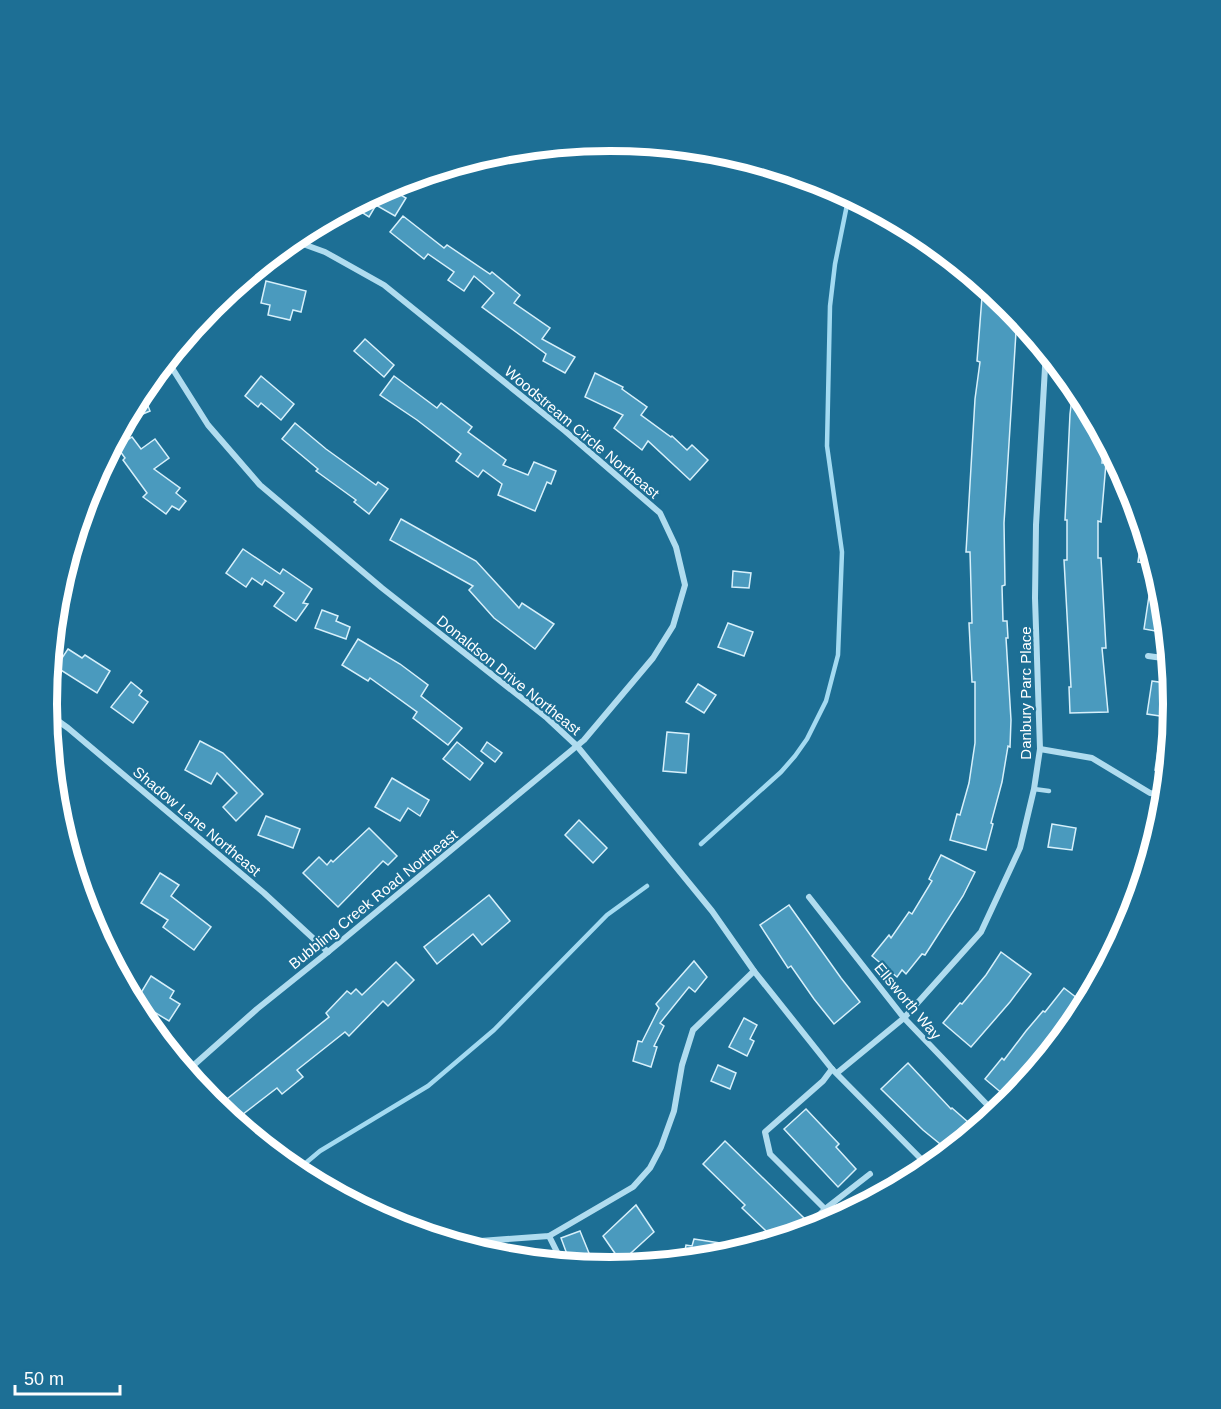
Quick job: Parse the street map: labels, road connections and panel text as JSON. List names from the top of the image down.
{
  "streets": {
    "street": [
      "Woodstream Circle Northeast",
      "Donaldson Drive Northeast",
      "Danbury Parc Place",
      "Shadow Lane Northeast",
      "Bubbling Creek Road Northeast",
      "Ellsworth Way"
    ]
  },
  "crossings": [
    ["Woodstream Circle Northeast", "Donaldson Drive Northeast"],
    ["Woodstream Circle Northeast", "Bubbling Creek Road Northeast"],
    ["Donaldson Drive Northeast", "Danbury Parc Place"],
    ["Donaldson Drive Northeast", "Bubbling Creek Road Northeast"],
    ["Danbury Parc Place", "Ellsworth Way"],
    ["Shadow Lane Northeast", "Bubbling Creek Road Northeast"]
  ],
  "scale_bar": "50 m"
}
